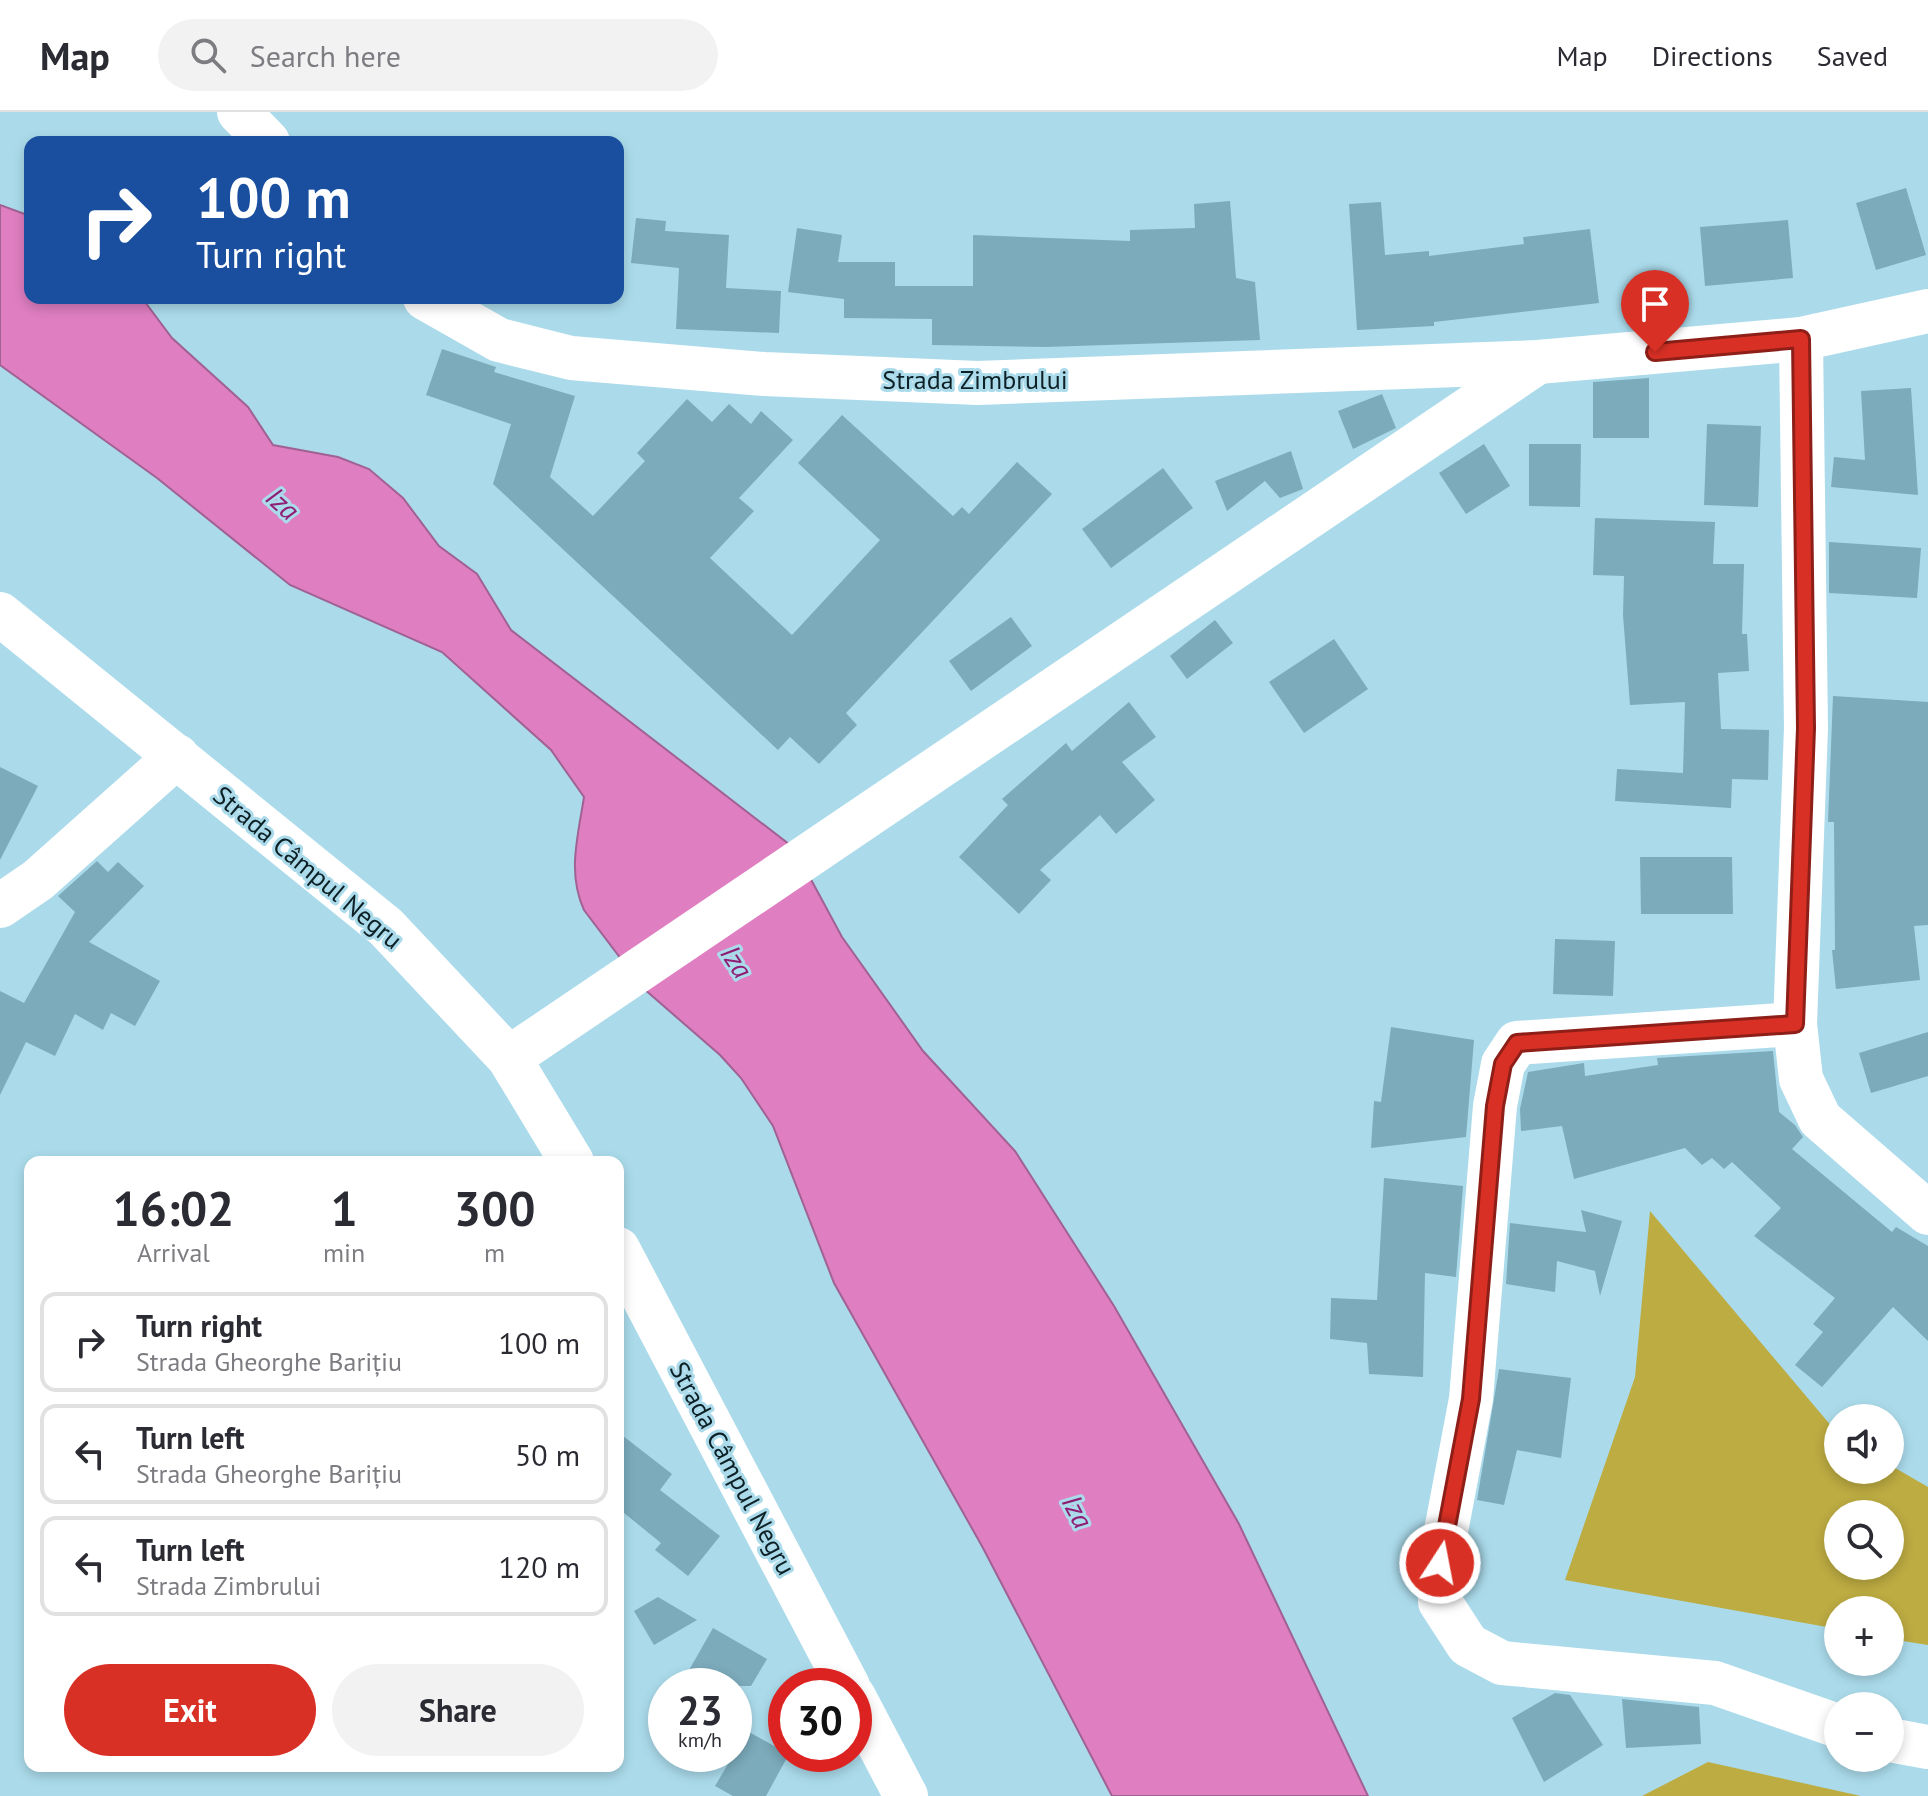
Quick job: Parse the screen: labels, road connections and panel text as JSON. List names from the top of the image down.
{
  "streets": {
    "street": ["Strada Zimbrului", "Strada Câmpul Negru"]
  },
  "crossings": [
    ["Strada Zimbrului", "Strada Câmpul Negru"]
  ],
  "water": ["Iza"],
  "page": {
    "header": "Map",
    "search": "Search here",
    "nav": ["Map", "Directions", "Saved"],
    "turn": ["100 m", "Turn right"],
    "eta": [
      "16:02",
      "Arrival",
      "1",
      "min",
      "300",
      "m"
    ],
    "list": [
      {
        "name": "Turn right",
        "note": "Strada Gheorghe Barițiu",
        "value": "100 m"
      },
      {
        "name": "Turn left",
        "note": "Strada Gheorghe Barițiu",
        "value": "50 m"
      },
      {
        "name": "Turn left",
        "note": "Strada Zimbrului",
        "value": "120 m"
      }
    ],
    "map_buttons": ["+", "−"],
    "buttons": ["Exit", "Share"],
    "speed": "23 km/h",
    "limit": "30"
  }
}
